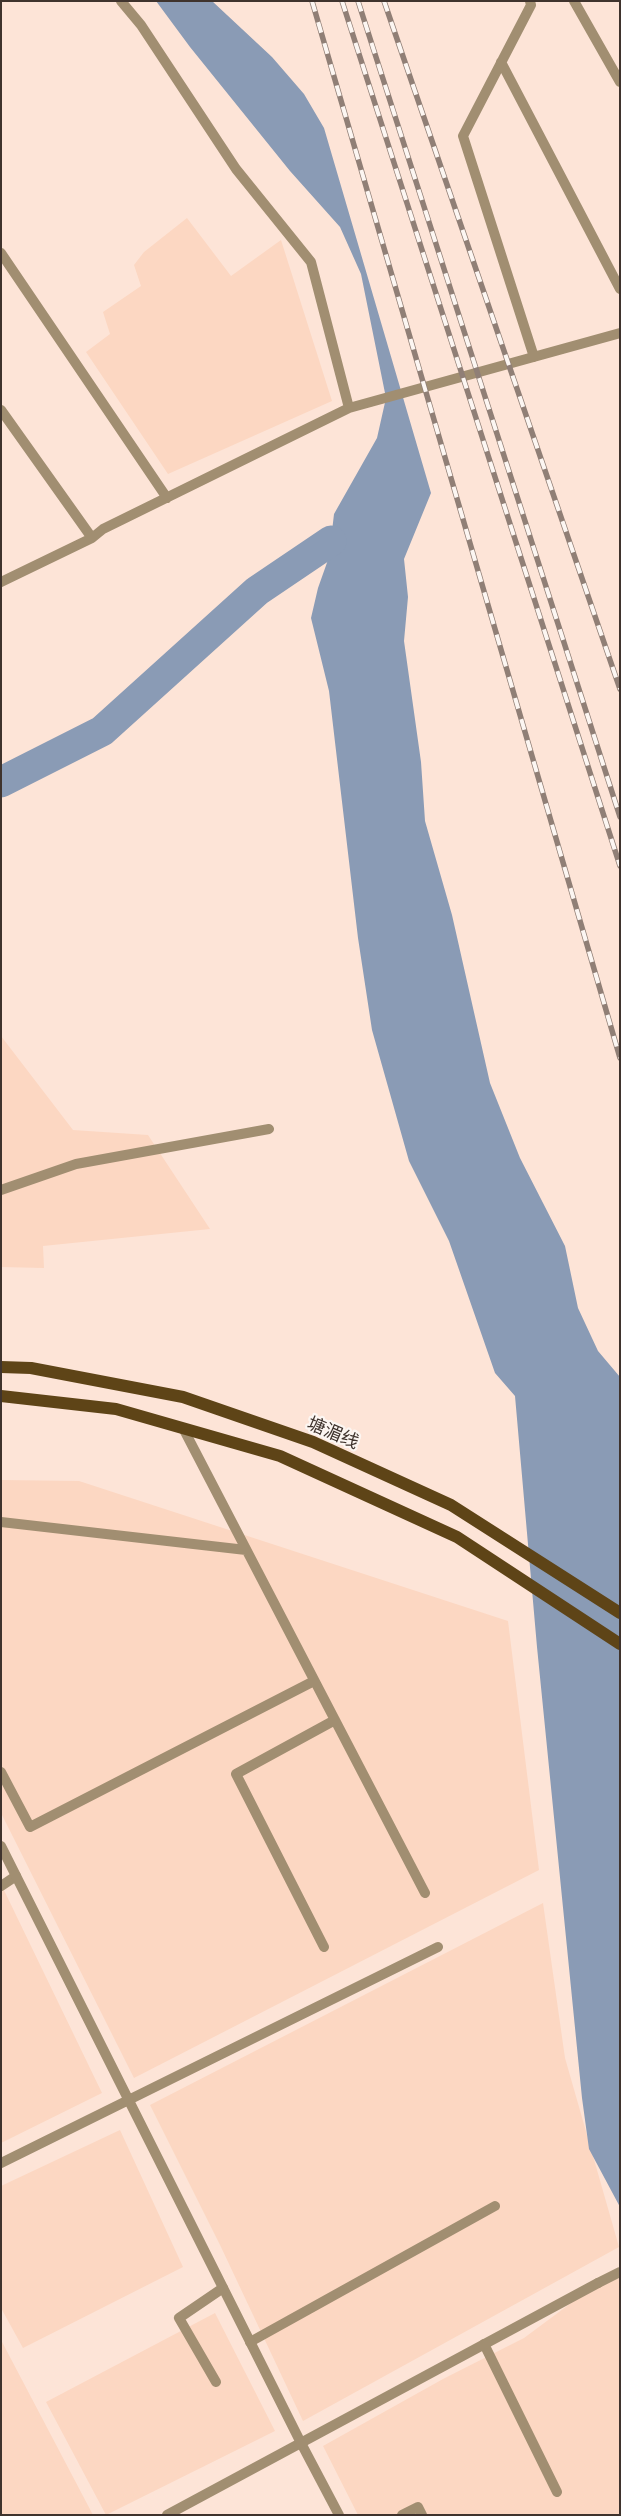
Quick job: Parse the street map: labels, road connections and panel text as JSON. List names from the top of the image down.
{
  "streets": {
    "main road": ["塘湄线"]
  }
}
